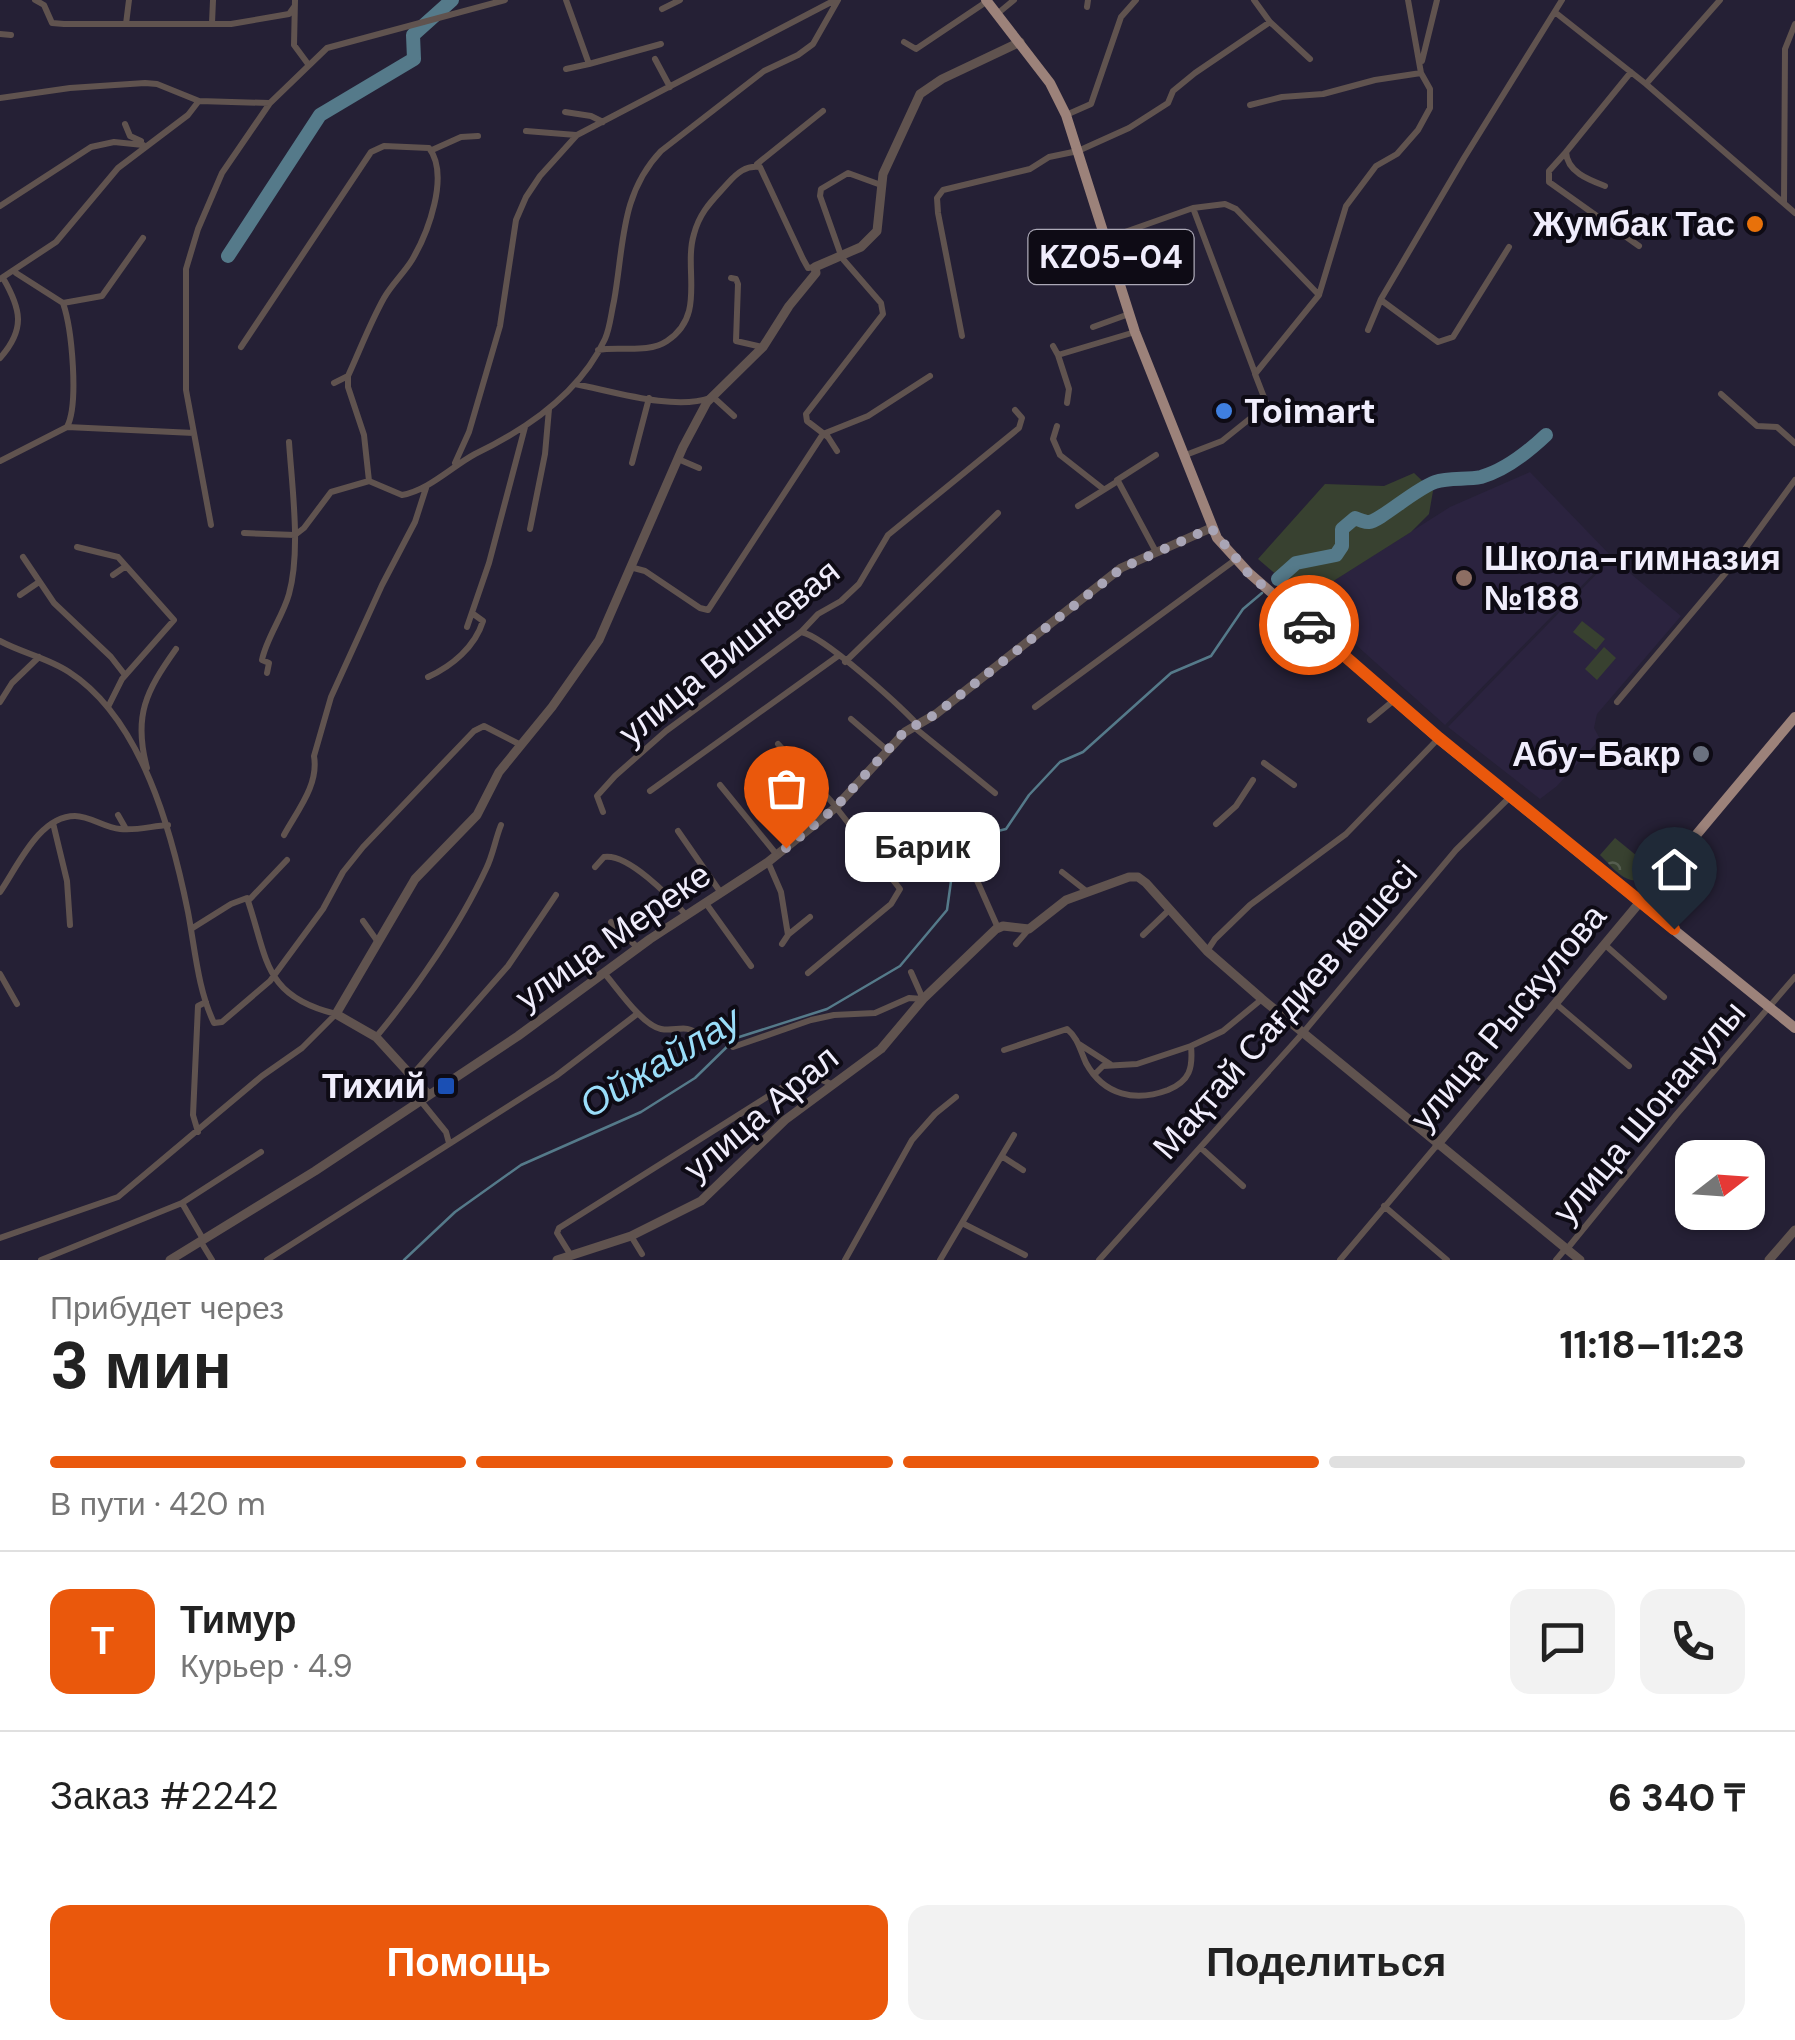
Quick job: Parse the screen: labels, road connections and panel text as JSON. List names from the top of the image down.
{
  "streets": {
    "main road": ["KZ05-04", "улица Рыскулова"],
    "street": [
      "улица Вишневая",
      "улица Мереке",
      "Мақтай Сағдиев көшесі",
      "улица Шонанулы",
      "улица Арал"
    ]
  },
  "crossings": [
    ["KZ05-04", "улица Мереке"],
    ["KZ05-04", "Мақтай Сағдиев көшесі"],
    ["KZ05-04", "улица Рыскулова"],
    ["KZ05-04", "улица Шонанулы"]
  ],
  "water": ["Ойжайлау"],
  "places": {
    "other": [
      "Жумбак Тас",
      "Toimart",
      "Школа-гимназия №188",
      "Абу-Бакр",
      "Барик"
    ],
    "transit": ["Тихий"]
  },
  "north": "right",
  "page": {
    "bubble": "Барик",
    "heading": ["3 мин", "Прибудет через", "11:18–11:23"],
    "panel": [
      "Тимур",
      "Курьер · 4.9",
      "Заказ #2242",
      "6 340 ₸"
    ],
    "bar": "В пути · 420 m",
    "round": "Т",
    "buttons": ["Помощь", "Поделиться"]
  }
}
